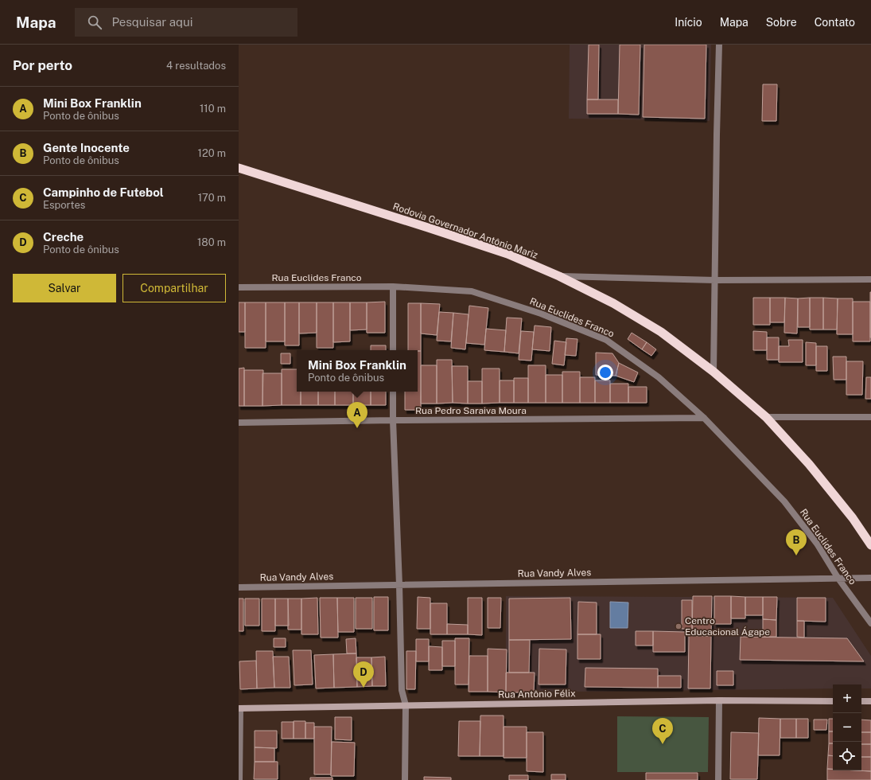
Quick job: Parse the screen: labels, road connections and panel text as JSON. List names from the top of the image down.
{
  "streets": {
    "highway": ["Rodovia Governador Antônio Mariz"],
    "main road": ["Rua Antônio Félix"],
    "street": ["Rua Euclides Franco", "Rua Pedro Saraiva Moura", "Rua Vandy Alves"]
  },
  "crossings": [
    ["Rua Euclides Franco", "Rua Pedro Saraiva Moura"],
    ["Rua Euclides Franco", "Rua Vandy Alves"]
  ],
  "places": ["Centro Educacional Ágape"],
  "page": {
    "header": "Mapa",
    "search": "Pesquisar aqui",
    "nav": [
      "Início",
      "Mapa",
      "Sobre",
      "Contato"
    ],
    "heading": ["Por perto", "4 resultados"],
    "list": [
      {
        "mark": "A",
        "name": "Mini Box Franklin",
        "note": "Ponto de ônibus",
        "value": "110 m"
      },
      {
        "mark": "B",
        "name": "Gente Inocente",
        "note": "Ponto de ônibus",
        "value": "120 m"
      },
      {
        "mark": "C",
        "name": "Campinho de Futebol",
        "note": "Esportes",
        "value": "170 m"
      },
      {
        "mark": "D",
        "name": "Creche",
        "note": "Ponto de ônibus",
        "value": "180 m"
      }
    ],
    "buttons": ["Salvar", "Compartilhar"],
    "popup": ["Mini Box Franklin", "Ponto de ônibus"],
    "pins": [
      "A",
      "B",
      "D",
      "C"
    ],
    "map_buttons": ["+", "−"]
  }
}
